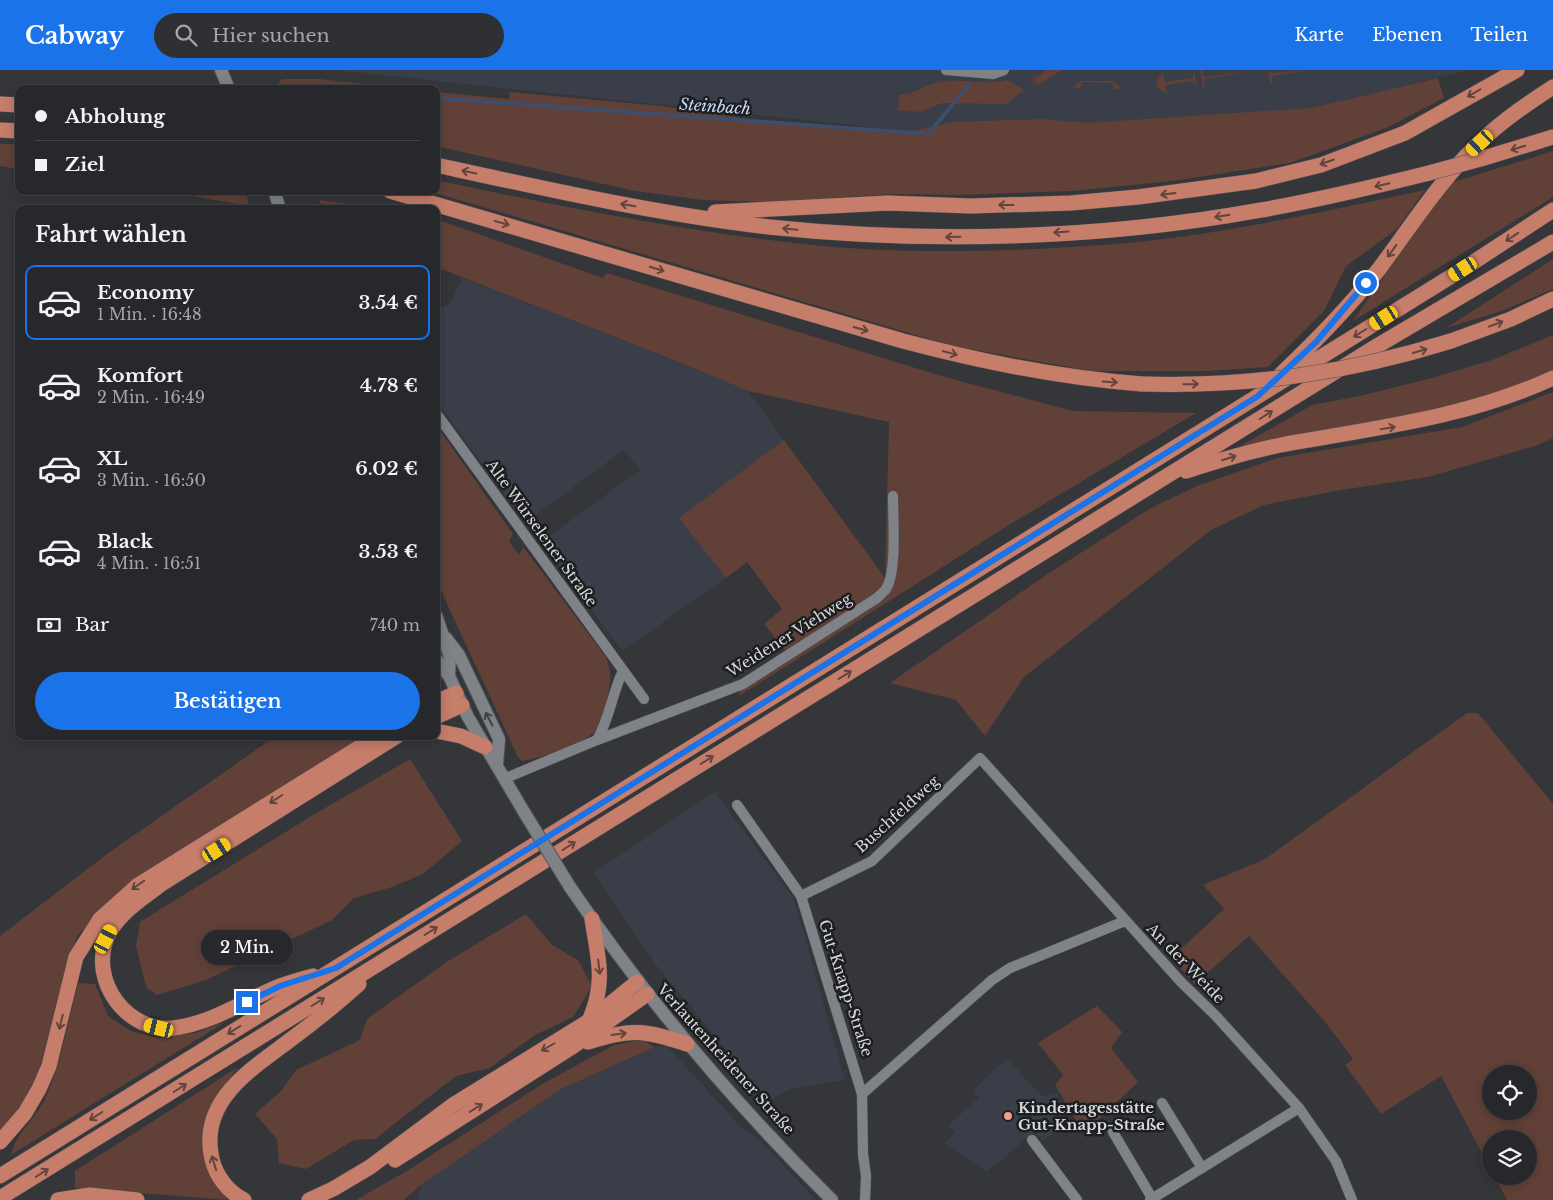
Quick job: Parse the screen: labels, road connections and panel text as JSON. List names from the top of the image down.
{
  "streets": {
    "main road": ["Verlautenheidener Straße"],
    "street": [
      "Alte Würselener Straße",
      "Weidener Viehweg",
      "Buschfeldweg",
      "An der Weide",
      "Gut-Knapp-Straße"
    ]
  },
  "crossings": [
    ["Weidener Viehweg", "Verlautenheidener Straße"],
    ["Buschfeldweg", "An der Weide"],
    ["Buschfeldweg", "Gut-Knapp-Straße"]
  ],
  "water": ["Steinbach"],
  "places": ["Kindertagesstätte Gut-Knapp-Straße"],
  "page": {
    "header": "Cabway",
    "search": "Hier suchen",
    "nav": ["Karte", "Ebenen", "Teilen"],
    "banner": ["Abholung", "Ziel"],
    "heading": "Fahrt wählen",
    "list": [
      {
        "name": "Economy",
        "note": "1 Min. · 16:48",
        "value": "3.54 €"
      },
      {
        "name": "Komfort",
        "note": "2 Min. · 16:49",
        "value": "4.78 €"
      },
      {
        "name": "XL",
        "note": "3 Min. · 16:50",
        "value": "6.02 €"
      },
      {
        "name": "Black",
        "note": "4 Min. · 16:51",
        "value": "3.53 €"
      }
    ],
    "pay": ["Bar", "740 m"],
    "buttons": "Bestätigen",
    "bubble": "2 Min."
  }
}
